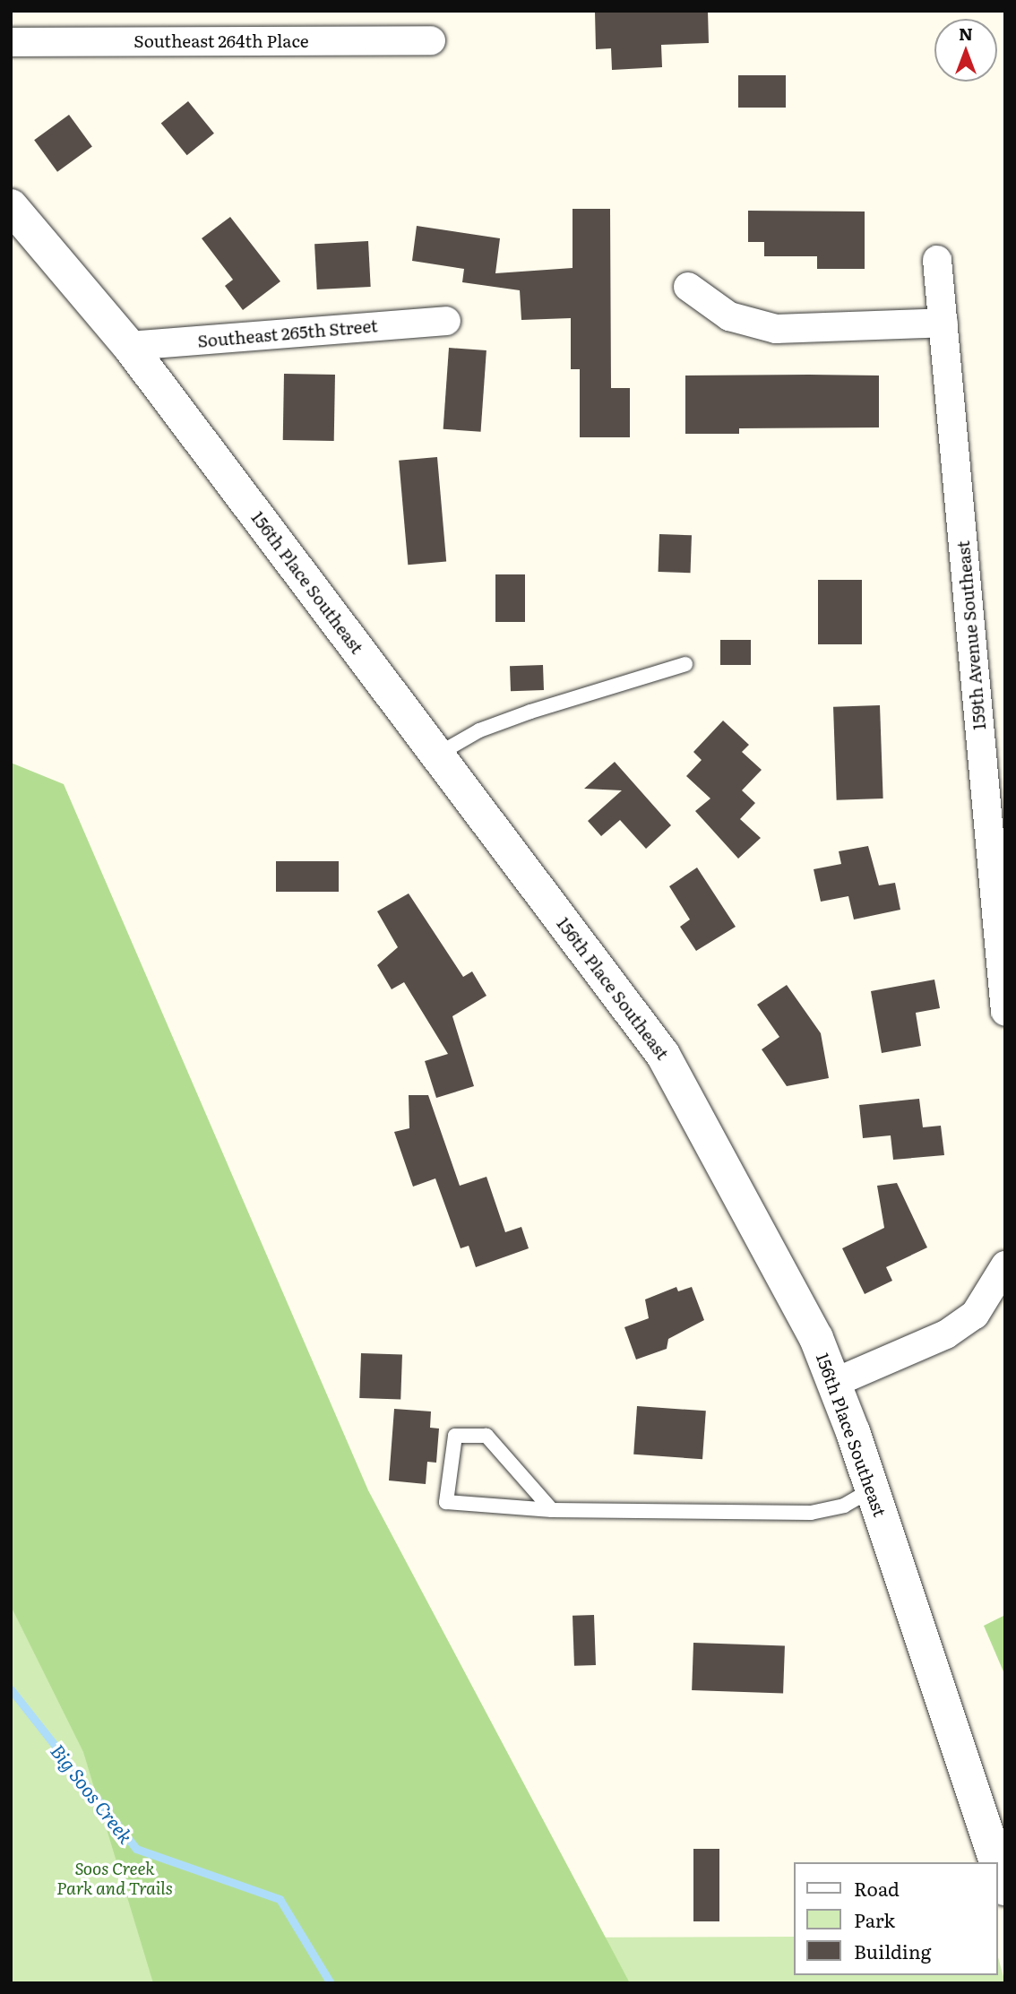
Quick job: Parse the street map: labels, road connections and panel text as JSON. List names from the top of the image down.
{
  "streets": {
    "street": [
      "Southeast 264th Place",
      "Southeast 265th Street",
      "156th Place Southeast",
      "159th Avenue Southeast"
    ]
  },
  "crossings": [
    ["Southeast 265th Street", "156th Place Southeast"]
  ],
  "water": ["Big Soos Creek"],
  "parks": ["Soos Creek Park and Trails"],
  "legend": ["Road", "Park", "Building"],
  "north": "top"
}
